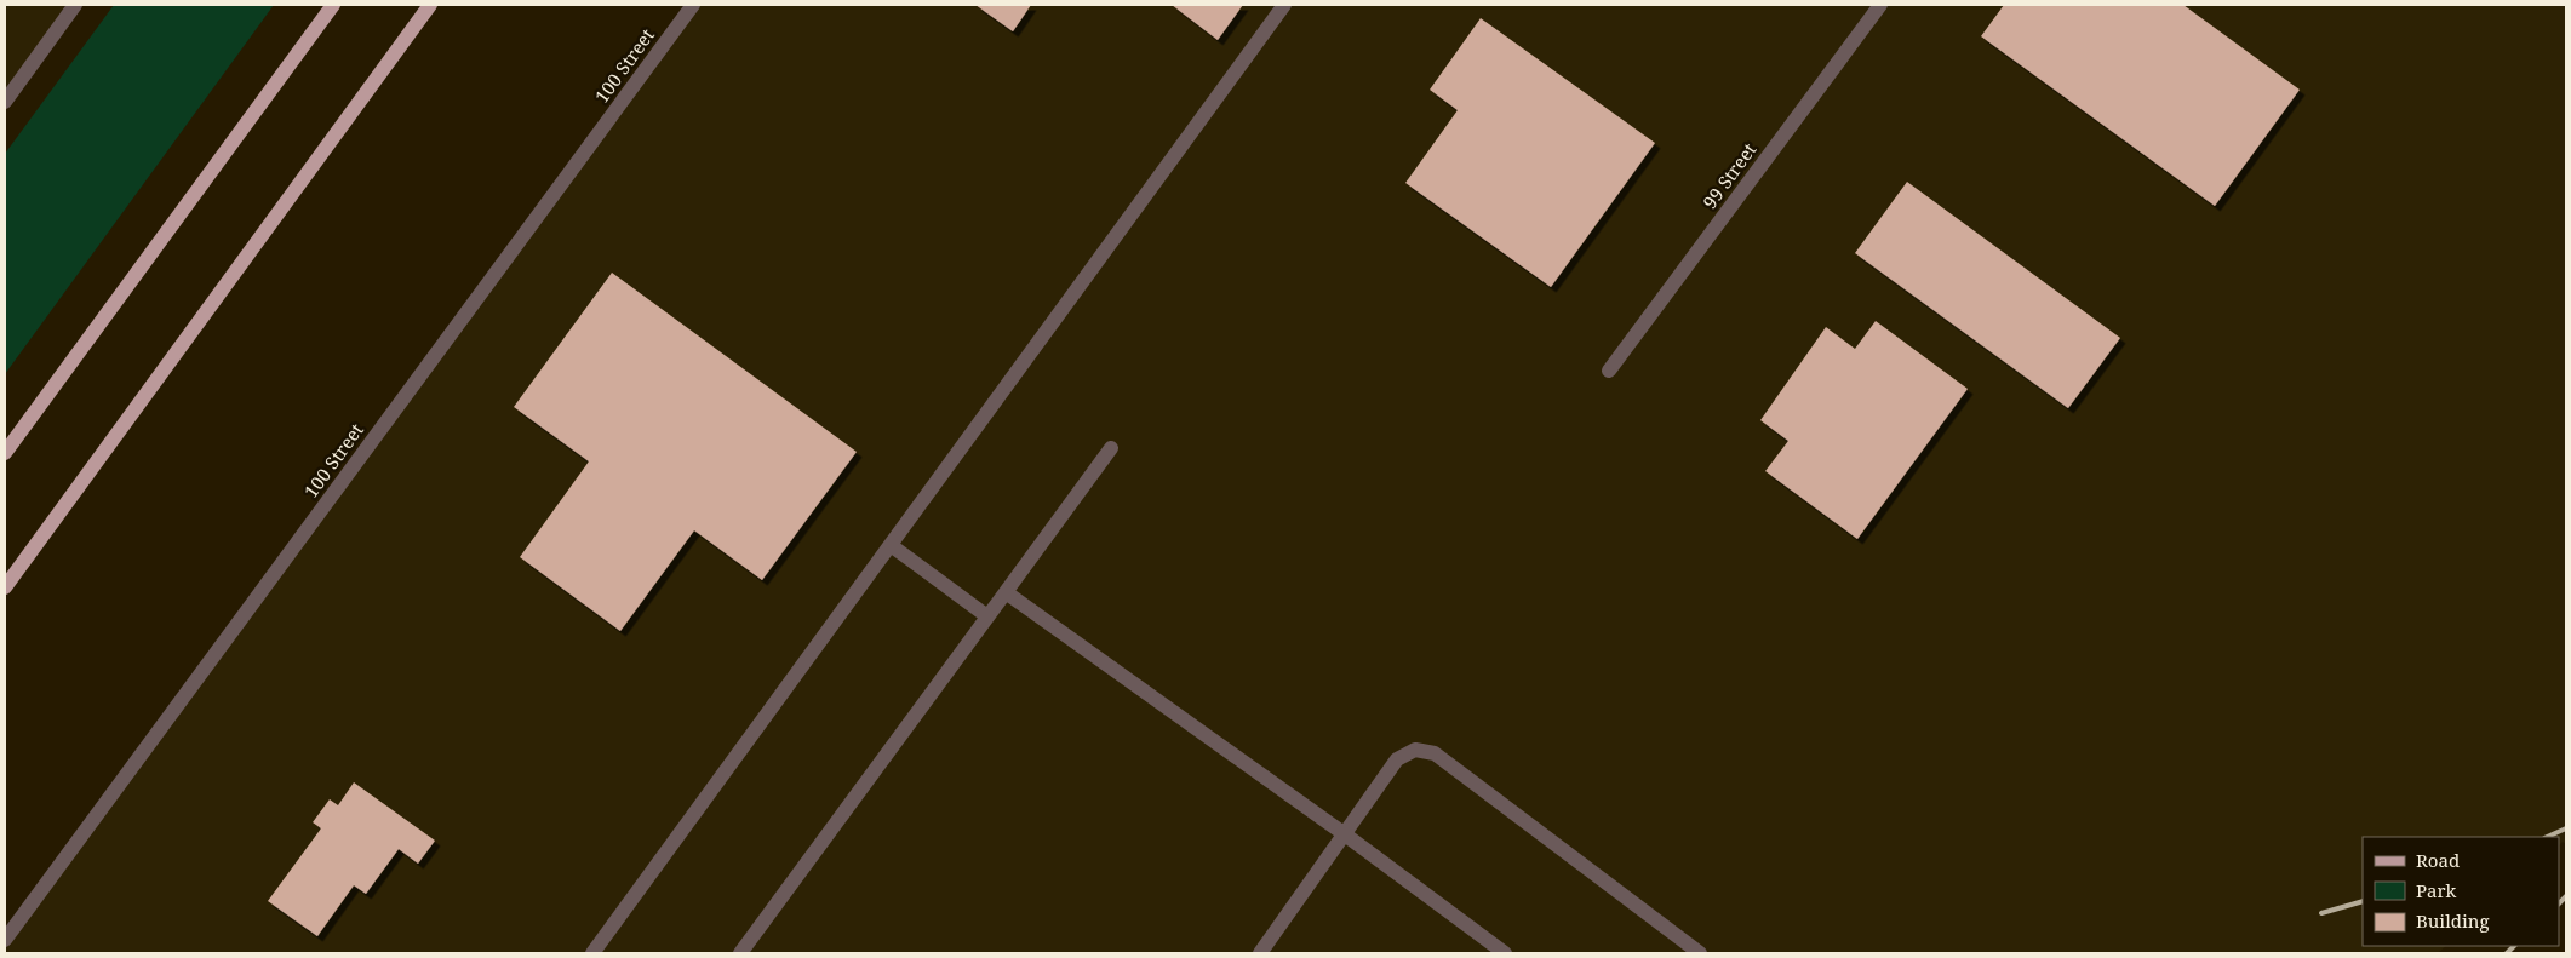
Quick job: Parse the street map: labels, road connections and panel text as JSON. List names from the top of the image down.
{
  "streets": {
    "street": ["100 Street", "99 Street"]
  },
  "legend": ["Road", "Park", "Building"]
}
